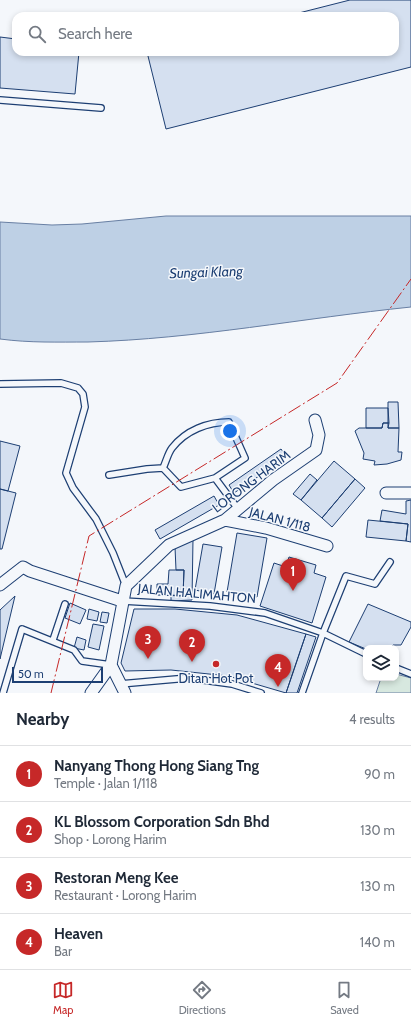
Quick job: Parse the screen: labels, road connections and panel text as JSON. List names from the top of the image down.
{
  "streets": {
    "street": ["LORONG HARIM", "JALAN 1/118", "JALAN HALIMAHTON"]
  },
  "crossings": [
    ["LORONG HARIM", "JALAN 1/118"]
  ],
  "water": ["Sungai Klang"],
  "places": ["Ditan Hot Pot"],
  "scale_bar": "50 m",
  "page": {
    "search": "Search here",
    "pins": [
      "1",
      "3",
      "2",
      "4"
    ],
    "scale": "50 m",
    "heading": ["Nearby", "4 results"],
    "list": [
      {
        "mark": "1",
        "name": "Nanyang Thong Hong Siang Tng",
        "note": "Temple · Jalan 1/118",
        "value": "90 m"
      },
      {
        "mark": "2",
        "name": "KL Blossom Corporation Sdn Bhd",
        "note": "Shop · Lorong Harim",
        "value": "130 m"
      },
      {
        "mark": "3",
        "name": "Restoran Meng Kee",
        "note": "Restaurant · Lorong Harim",
        "value": "130 m"
      },
      {
        "mark": "4",
        "name": "Heaven",
        "note": "Bar",
        "value": "140 m"
      }
    ],
    "nav": ["Map", "Directions", "Saved"]
  }
}
